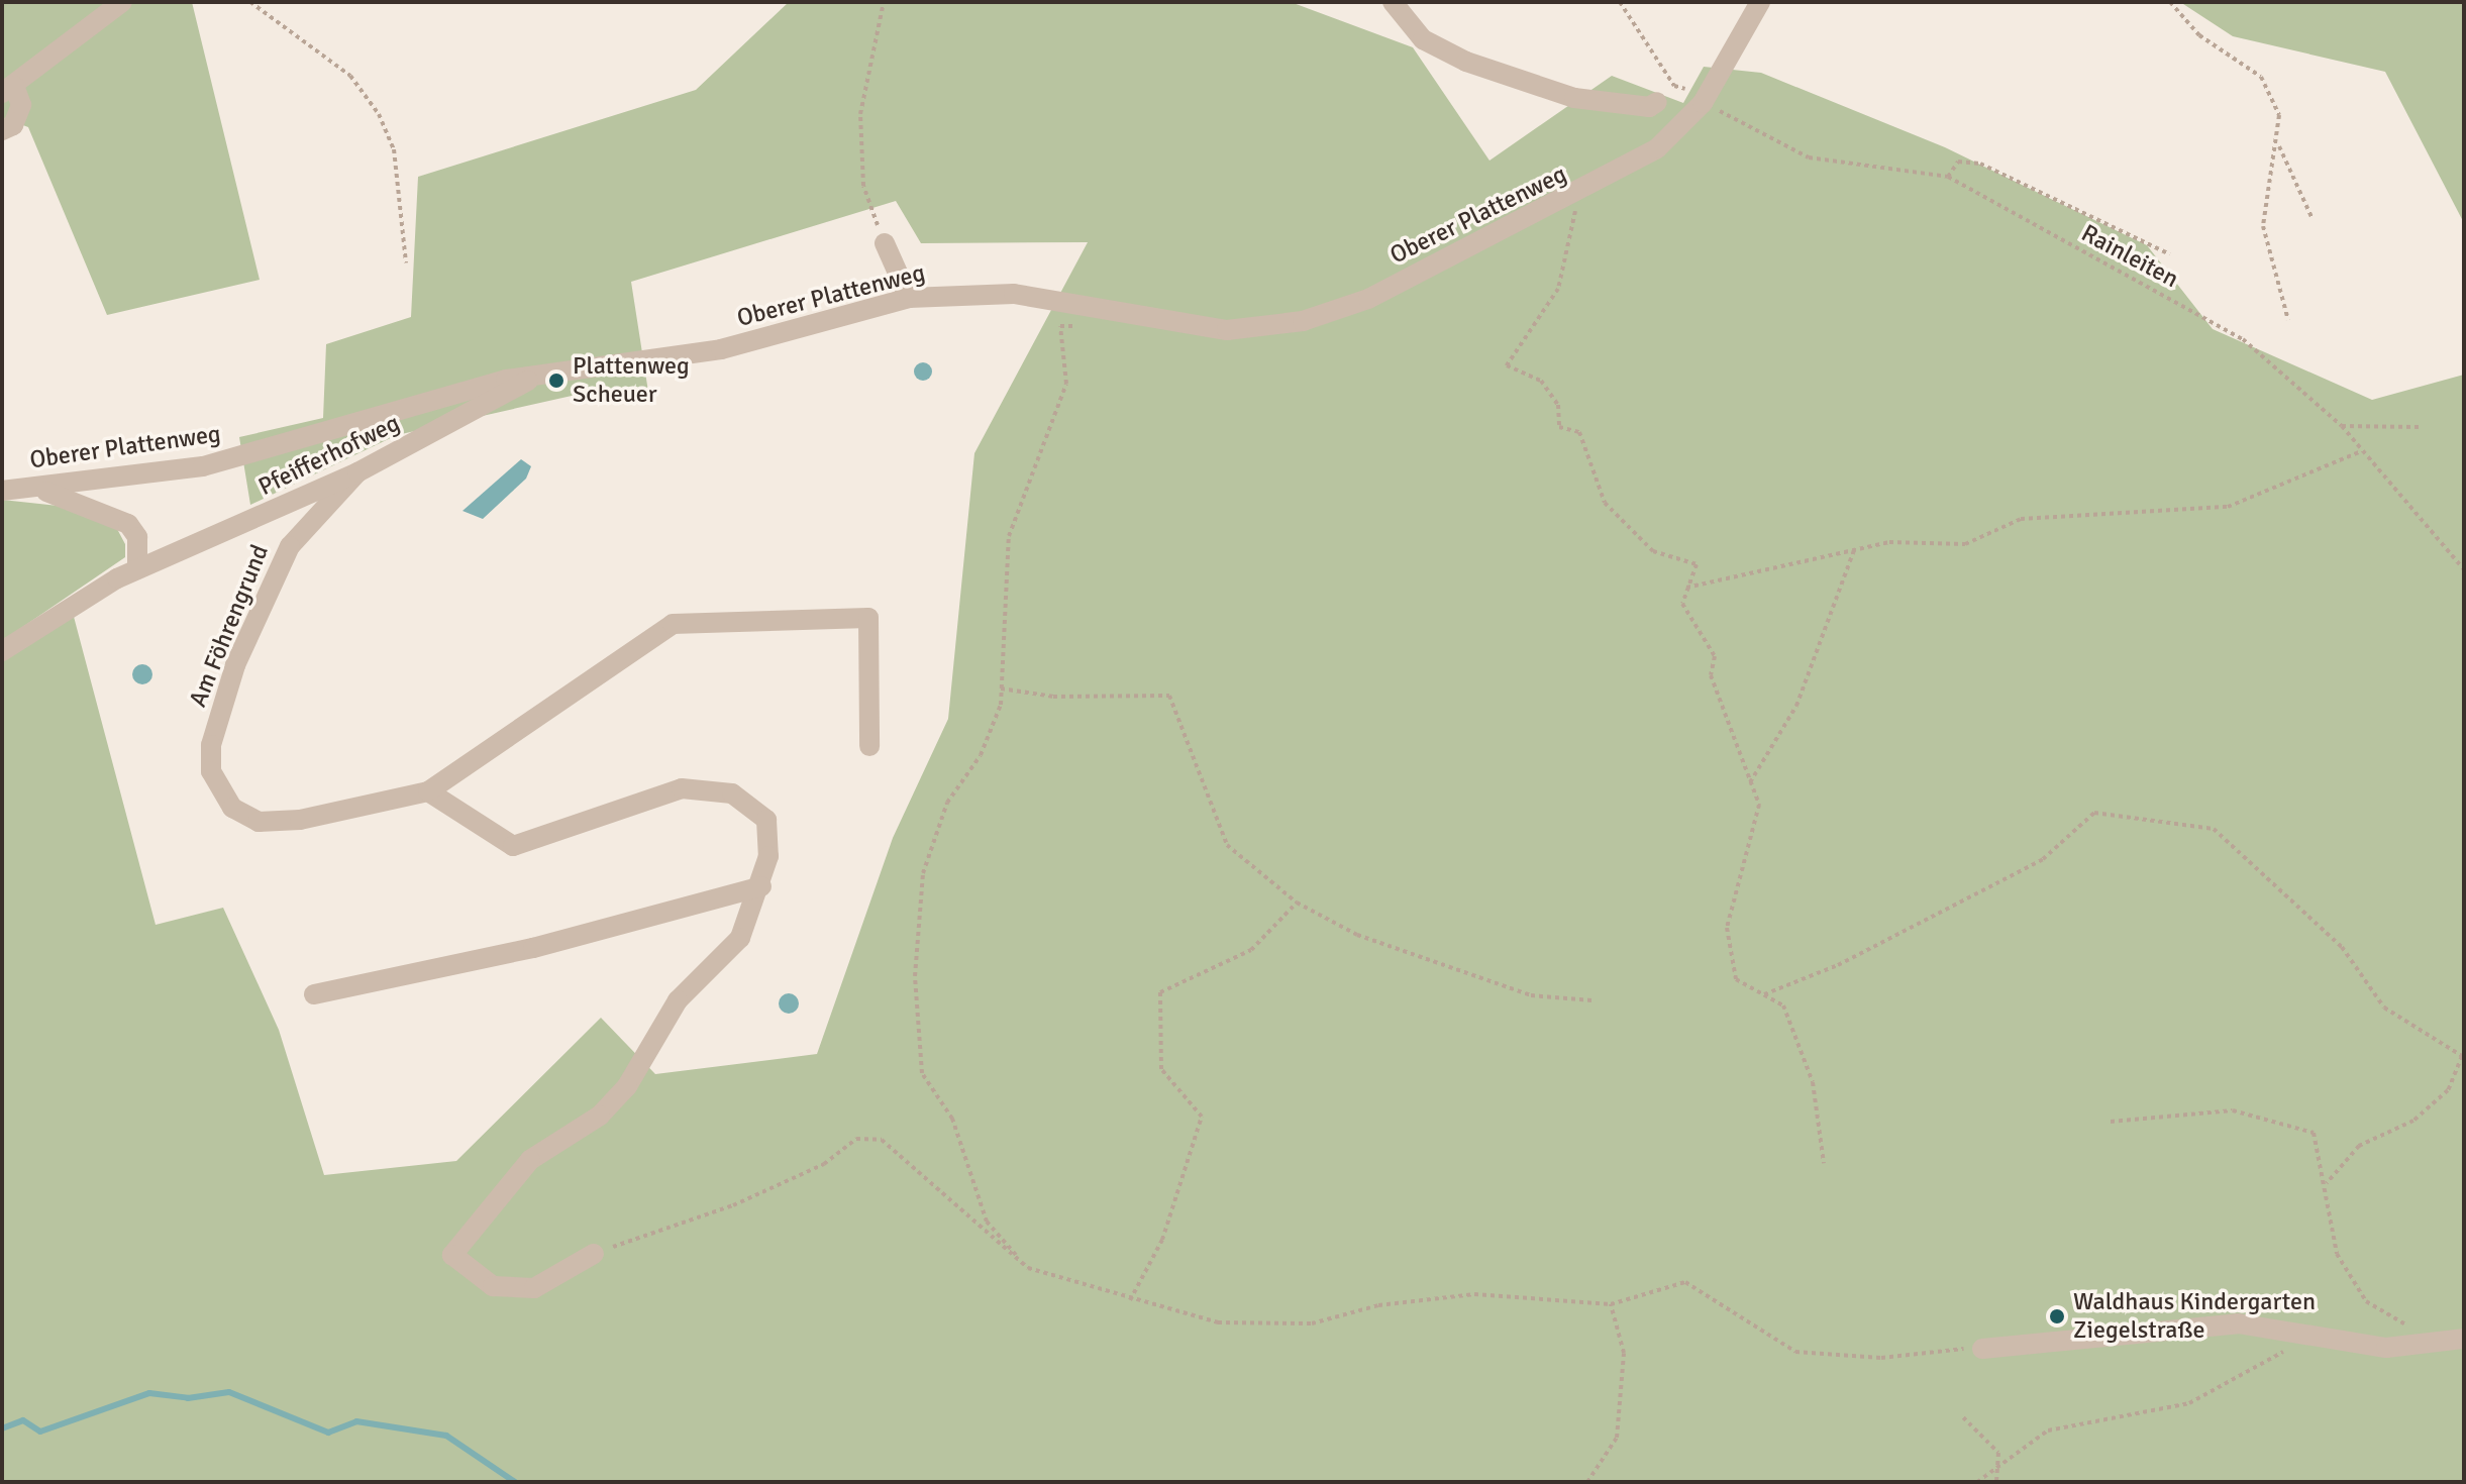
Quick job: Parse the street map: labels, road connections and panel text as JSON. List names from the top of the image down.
{
  "streets": {
    "street": ["Oberer Plattenweg", "Pfeifferhofweg", "Am Föhrengrund"],
    "path": ["Rainleiten"]
  },
  "crossings": [
    ["Oberer Plattenweg", "Rainleiten"],
    ["Oberer Plattenweg", "Pfeifferhofweg"],
    ["Pfeifferhofweg", "Am Föhrengrund"]
  ],
  "places": ["Plattenweg Scheuer", "Waldhaus Kindergarten Ziegelstraße"]
}
